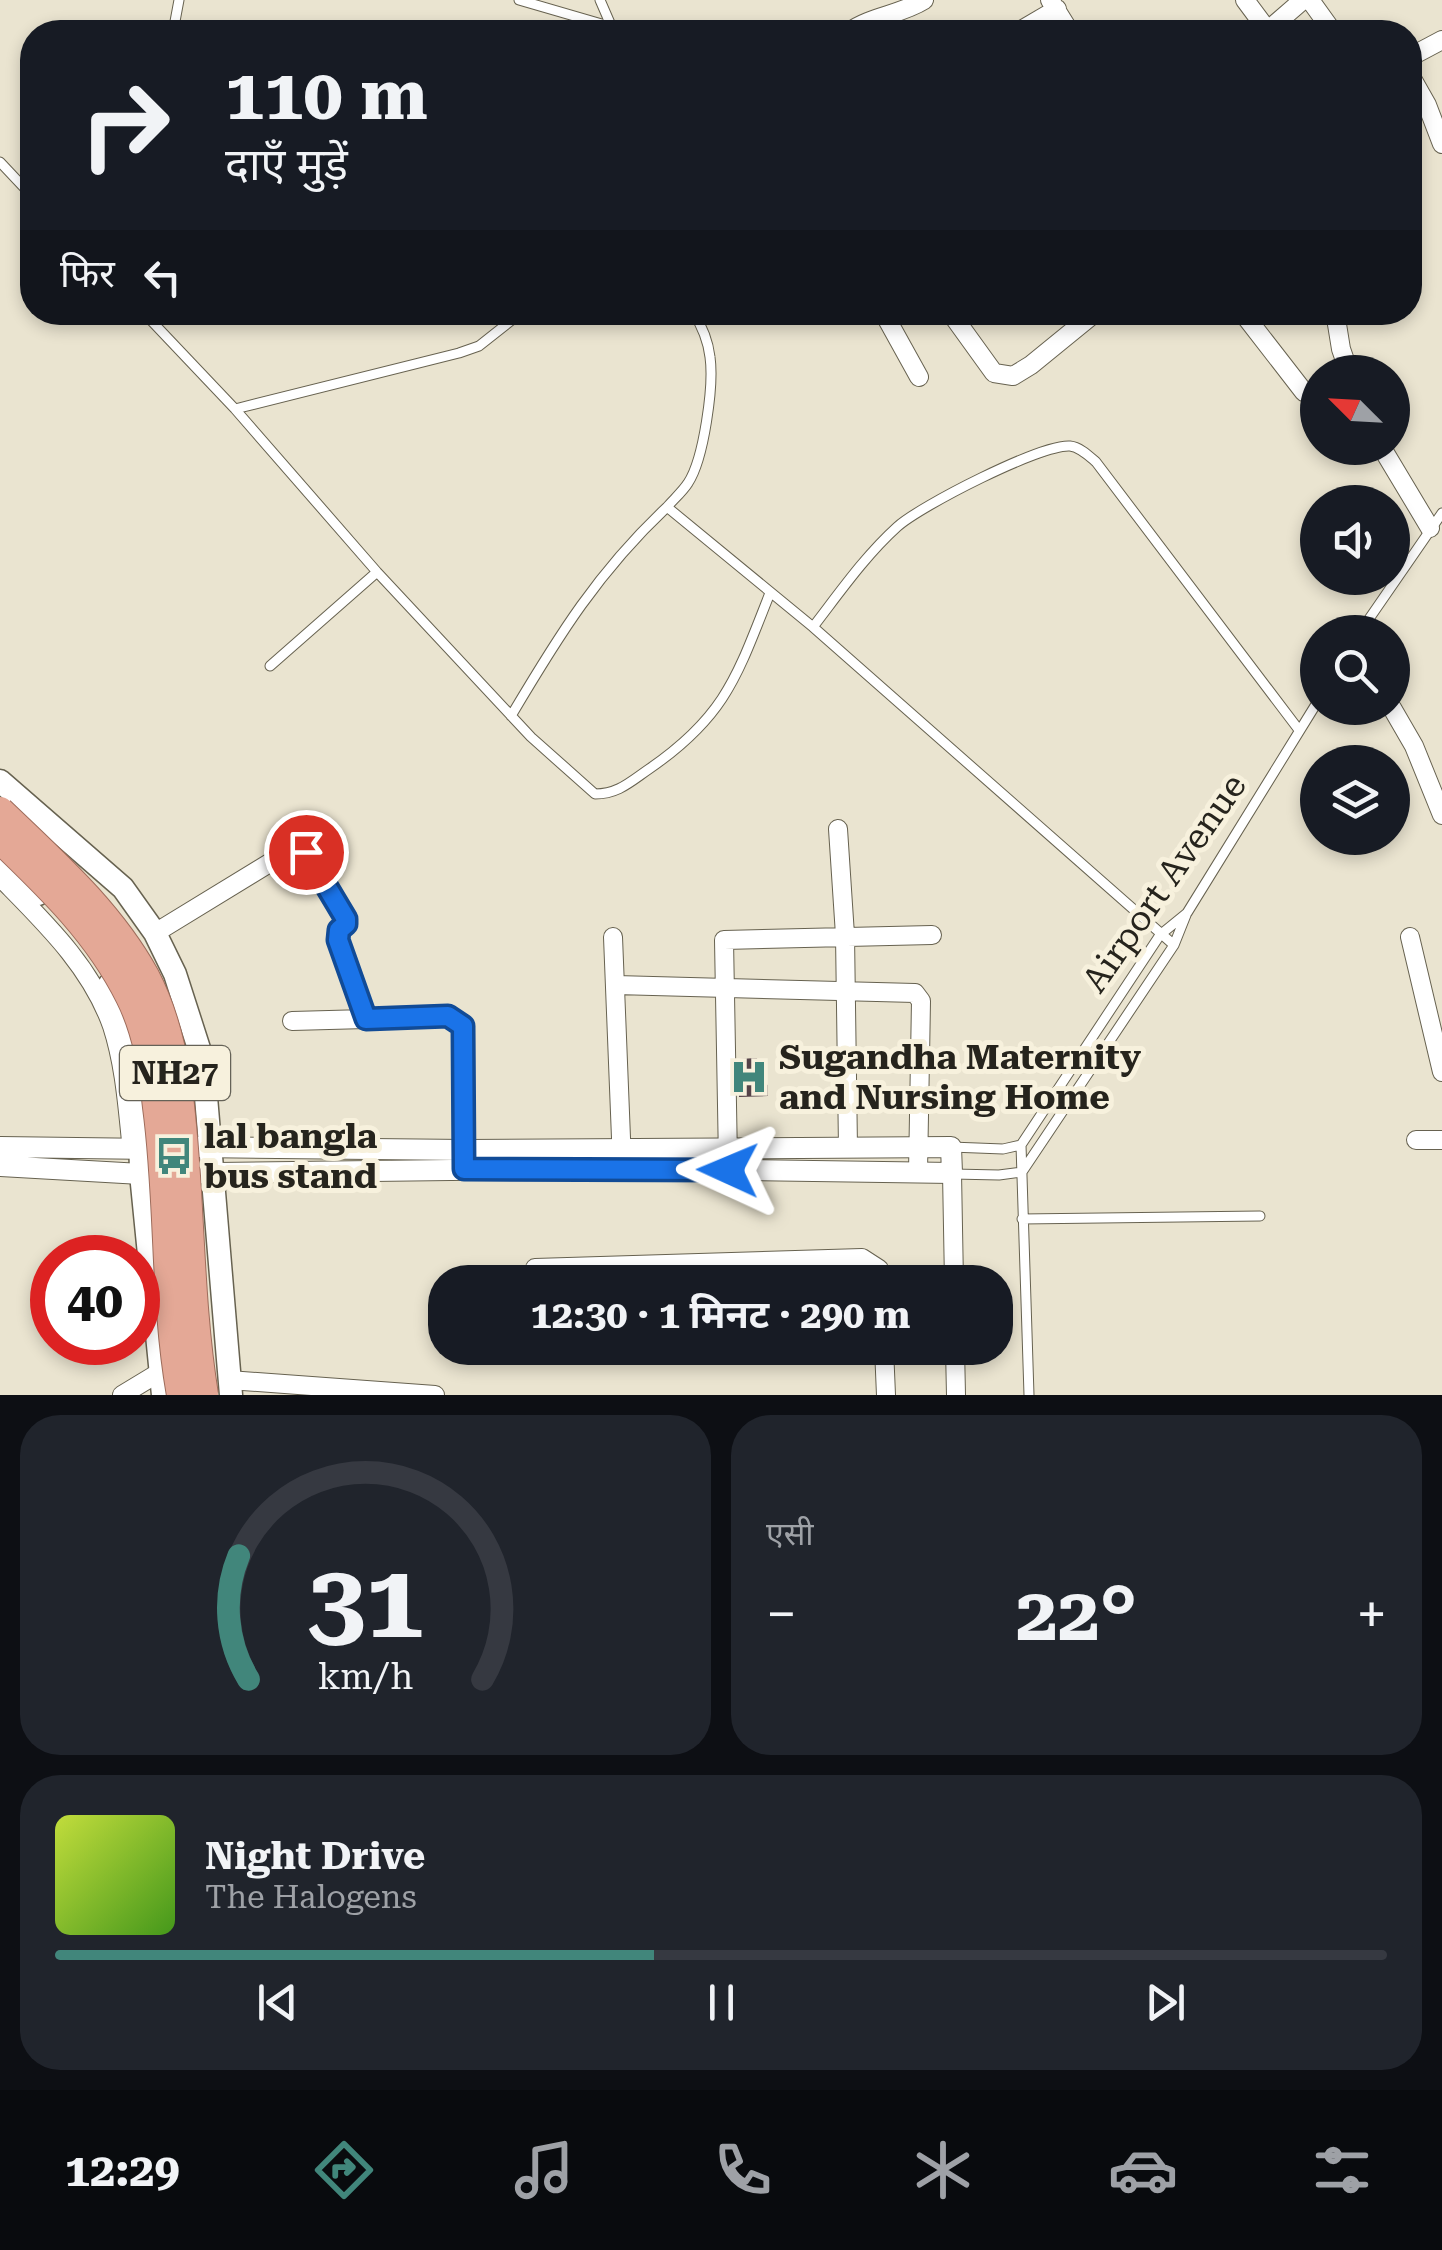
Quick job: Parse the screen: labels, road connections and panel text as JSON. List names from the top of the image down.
{
  "streets": {
    "highway": ["NH27"],
    "lane": ["Airport Avenue"]
  },
  "places": {
    "hospital": ["Sugandha Maternity and Nursing Home"],
    "bus stop": ["lal bangla bus stand"]
  },
  "north": "top left",
  "page": {
    "turn": ["110 m", "दाएँ मुड़ें"],
    "then": "फिर",
    "limit": "40",
    "trip": "12:30 · 1 मिनट · 290 m",
    "tile": "एसी",
    "heat": ["−", "22°", "+"],
    "song": ["Night Drive", "The Halogens"],
    "tabs": "12:29",
    "gauge": ["31", "km/h"]
  }
}
